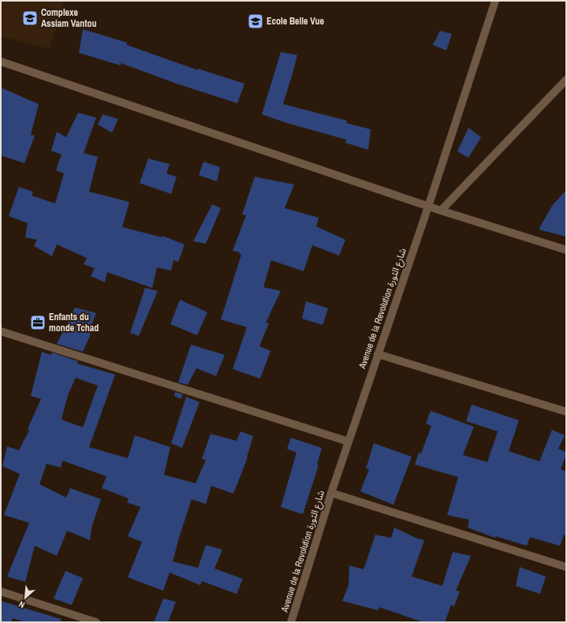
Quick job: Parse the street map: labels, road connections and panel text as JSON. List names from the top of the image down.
{
  "streets": {
    "street": ["Avenue de la Revolution شارع الثورة"]
  },
  "places": {
    "school or university": ["Complexe Assiam Vantou", "Ecole Belle Vue"],
    "office": ["Enfants du monde Tchad"]
  },
  "north": "bottom left"
}
